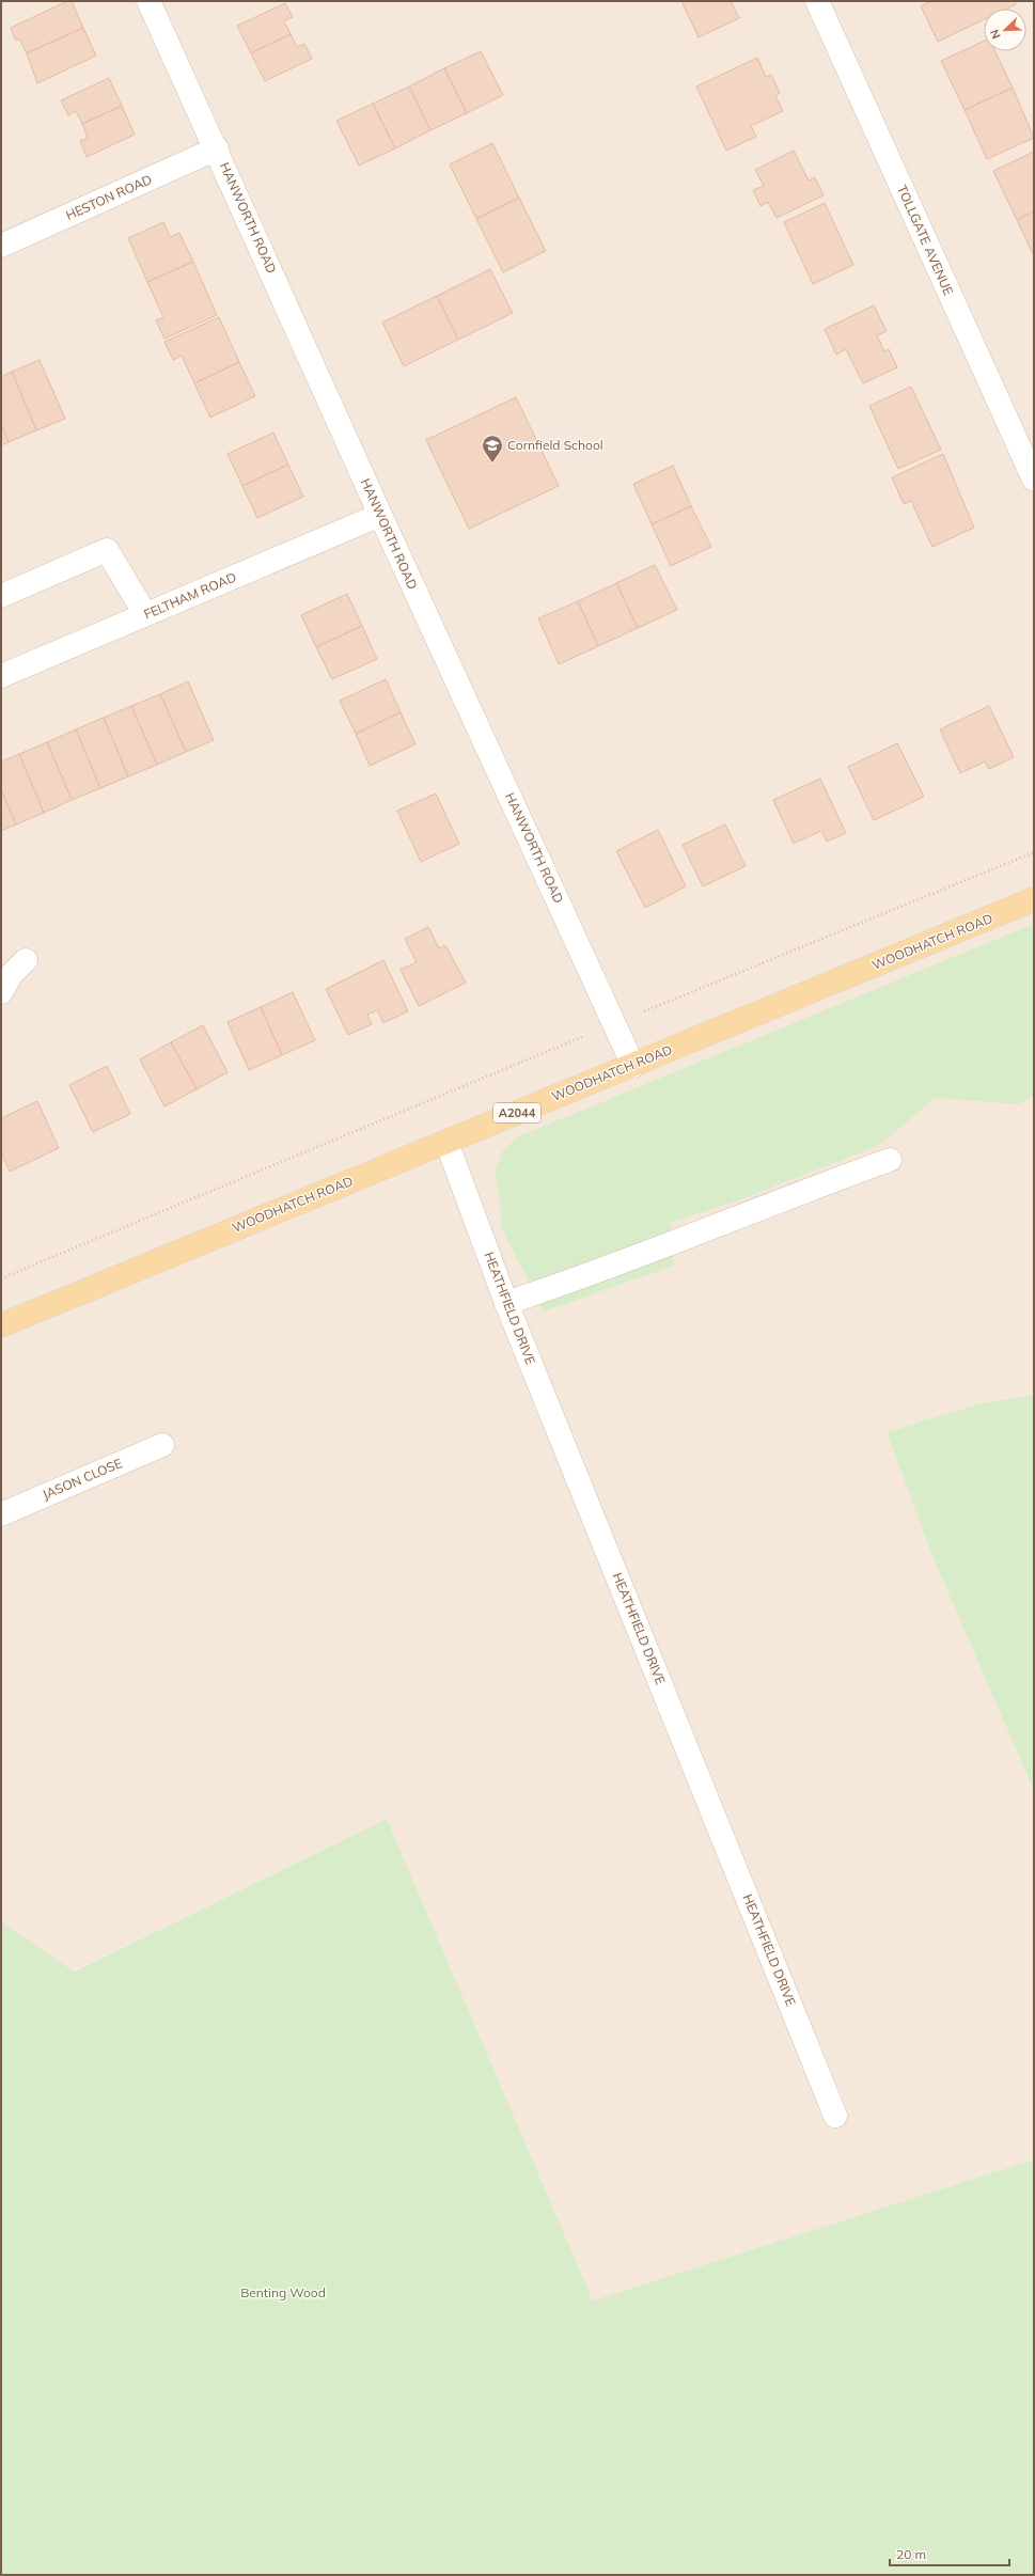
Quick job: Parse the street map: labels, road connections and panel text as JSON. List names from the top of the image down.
{
  "streets": {
    "main road": ["WOODHATCH ROAD", "A2044"],
    "street": [
      "HESTON ROAD",
      "HANWORTH ROAD",
      "TOLLGATE AVENUE",
      "FELTHAM ROAD",
      "HEATHFIELD DRIVE",
      "JASON CLOSE"
    ]
  },
  "crossings": [
    ["HESTON ROAD", "HANWORTH ROAD"],
    ["HANWORTH ROAD", "FELTHAM ROAD"],
    ["HANWORTH ROAD", "WOODHATCH ROAD"],
    ["WOODHATCH ROAD", "HEATHFIELD DRIVE"]
  ],
  "parks": ["Benting Wood"],
  "places": {
    "school or university": ["Cornfield School"]
  },
  "scale_bar": "20 m",
  "north": "bottom left"
}
